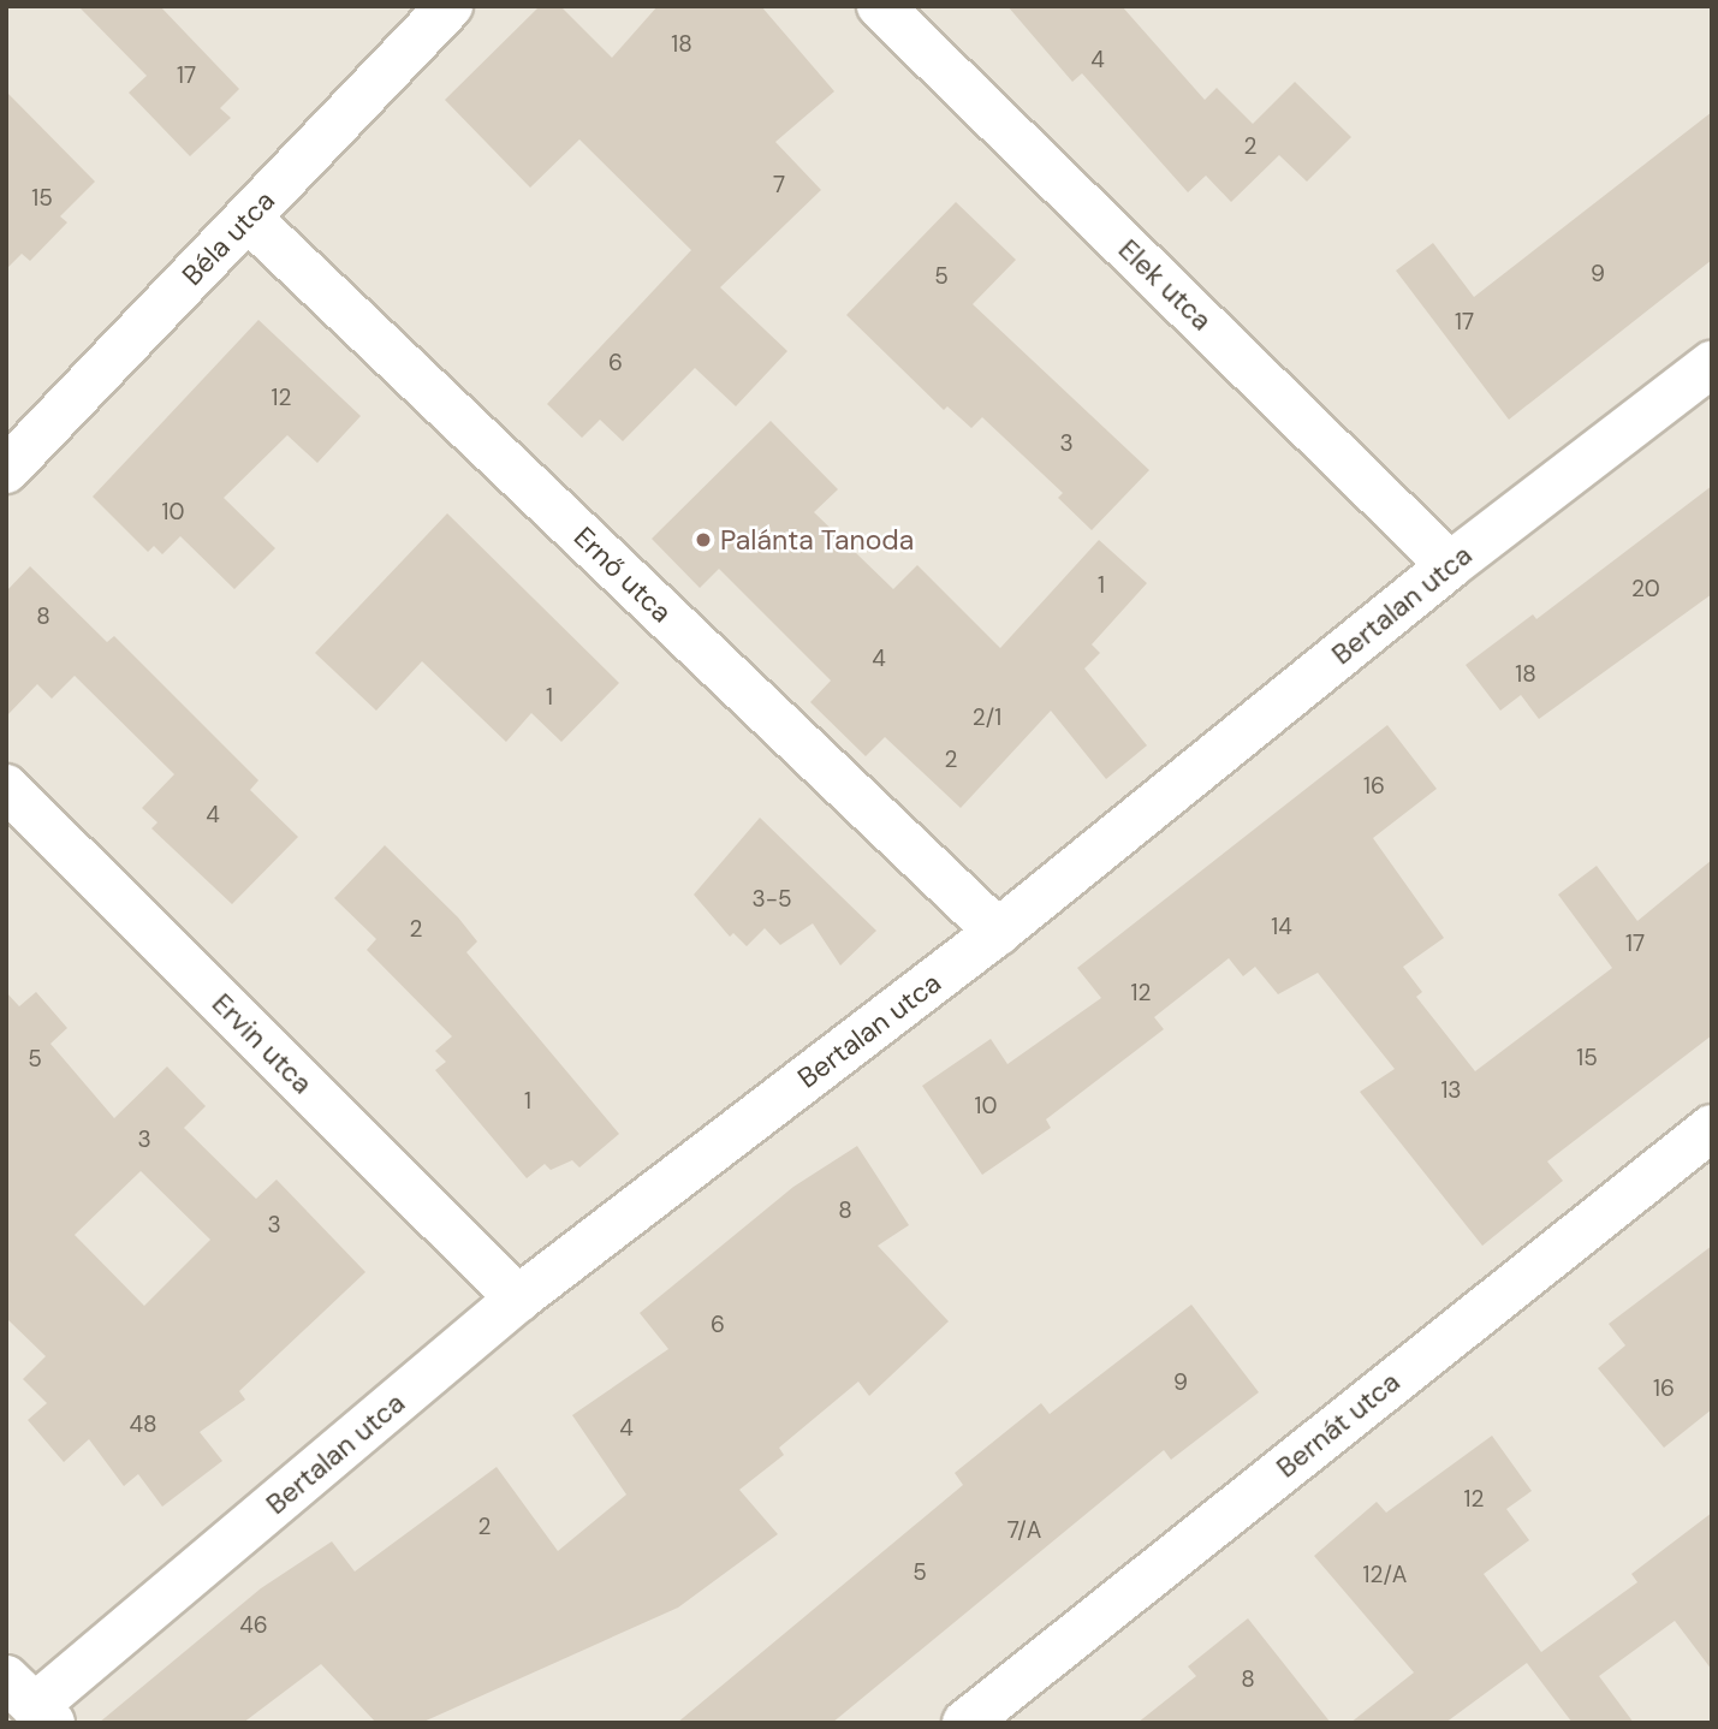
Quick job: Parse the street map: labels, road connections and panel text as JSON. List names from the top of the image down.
{
  "streets": {
    "street": [
      "Béla utca",
      "Elek utca",
      "Ernő utca",
      "Bertalan utca",
      "Ervin utca",
      "Bernát utca"
    ]
  },
  "crossings": [
    ["Béla utca", "Ernő utca"],
    ["Elek utca", "Bertalan utca"],
    ["Ernő utca", "Bertalan utca"],
    ["Bertalan utca", "Ervin utca"]
  ],
  "places": ["Palánta Tanoda"],
  "house_numbers": [
    "18",
    "4",
    "17",
    "2",
    "7",
    "15",
    "9",
    "5",
    "17",
    "6",
    "12",
    "3",
    "10",
    "1",
    "20",
    "8",
    "4",
    "18",
    "1",
    "2/1",
    "2",
    "16",
    "4",
    "3-5",
    "14",
    "2",
    "17",
    "12",
    "15",
    "5",
    "13",
    "1",
    "10",
    "3",
    "8",
    "3",
    "6",
    "9",
    "16",
    "48",
    "4",
    "12",
    "2",
    "7/A",
    "5",
    "12/A",
    "46",
    "8"
  ]
}
